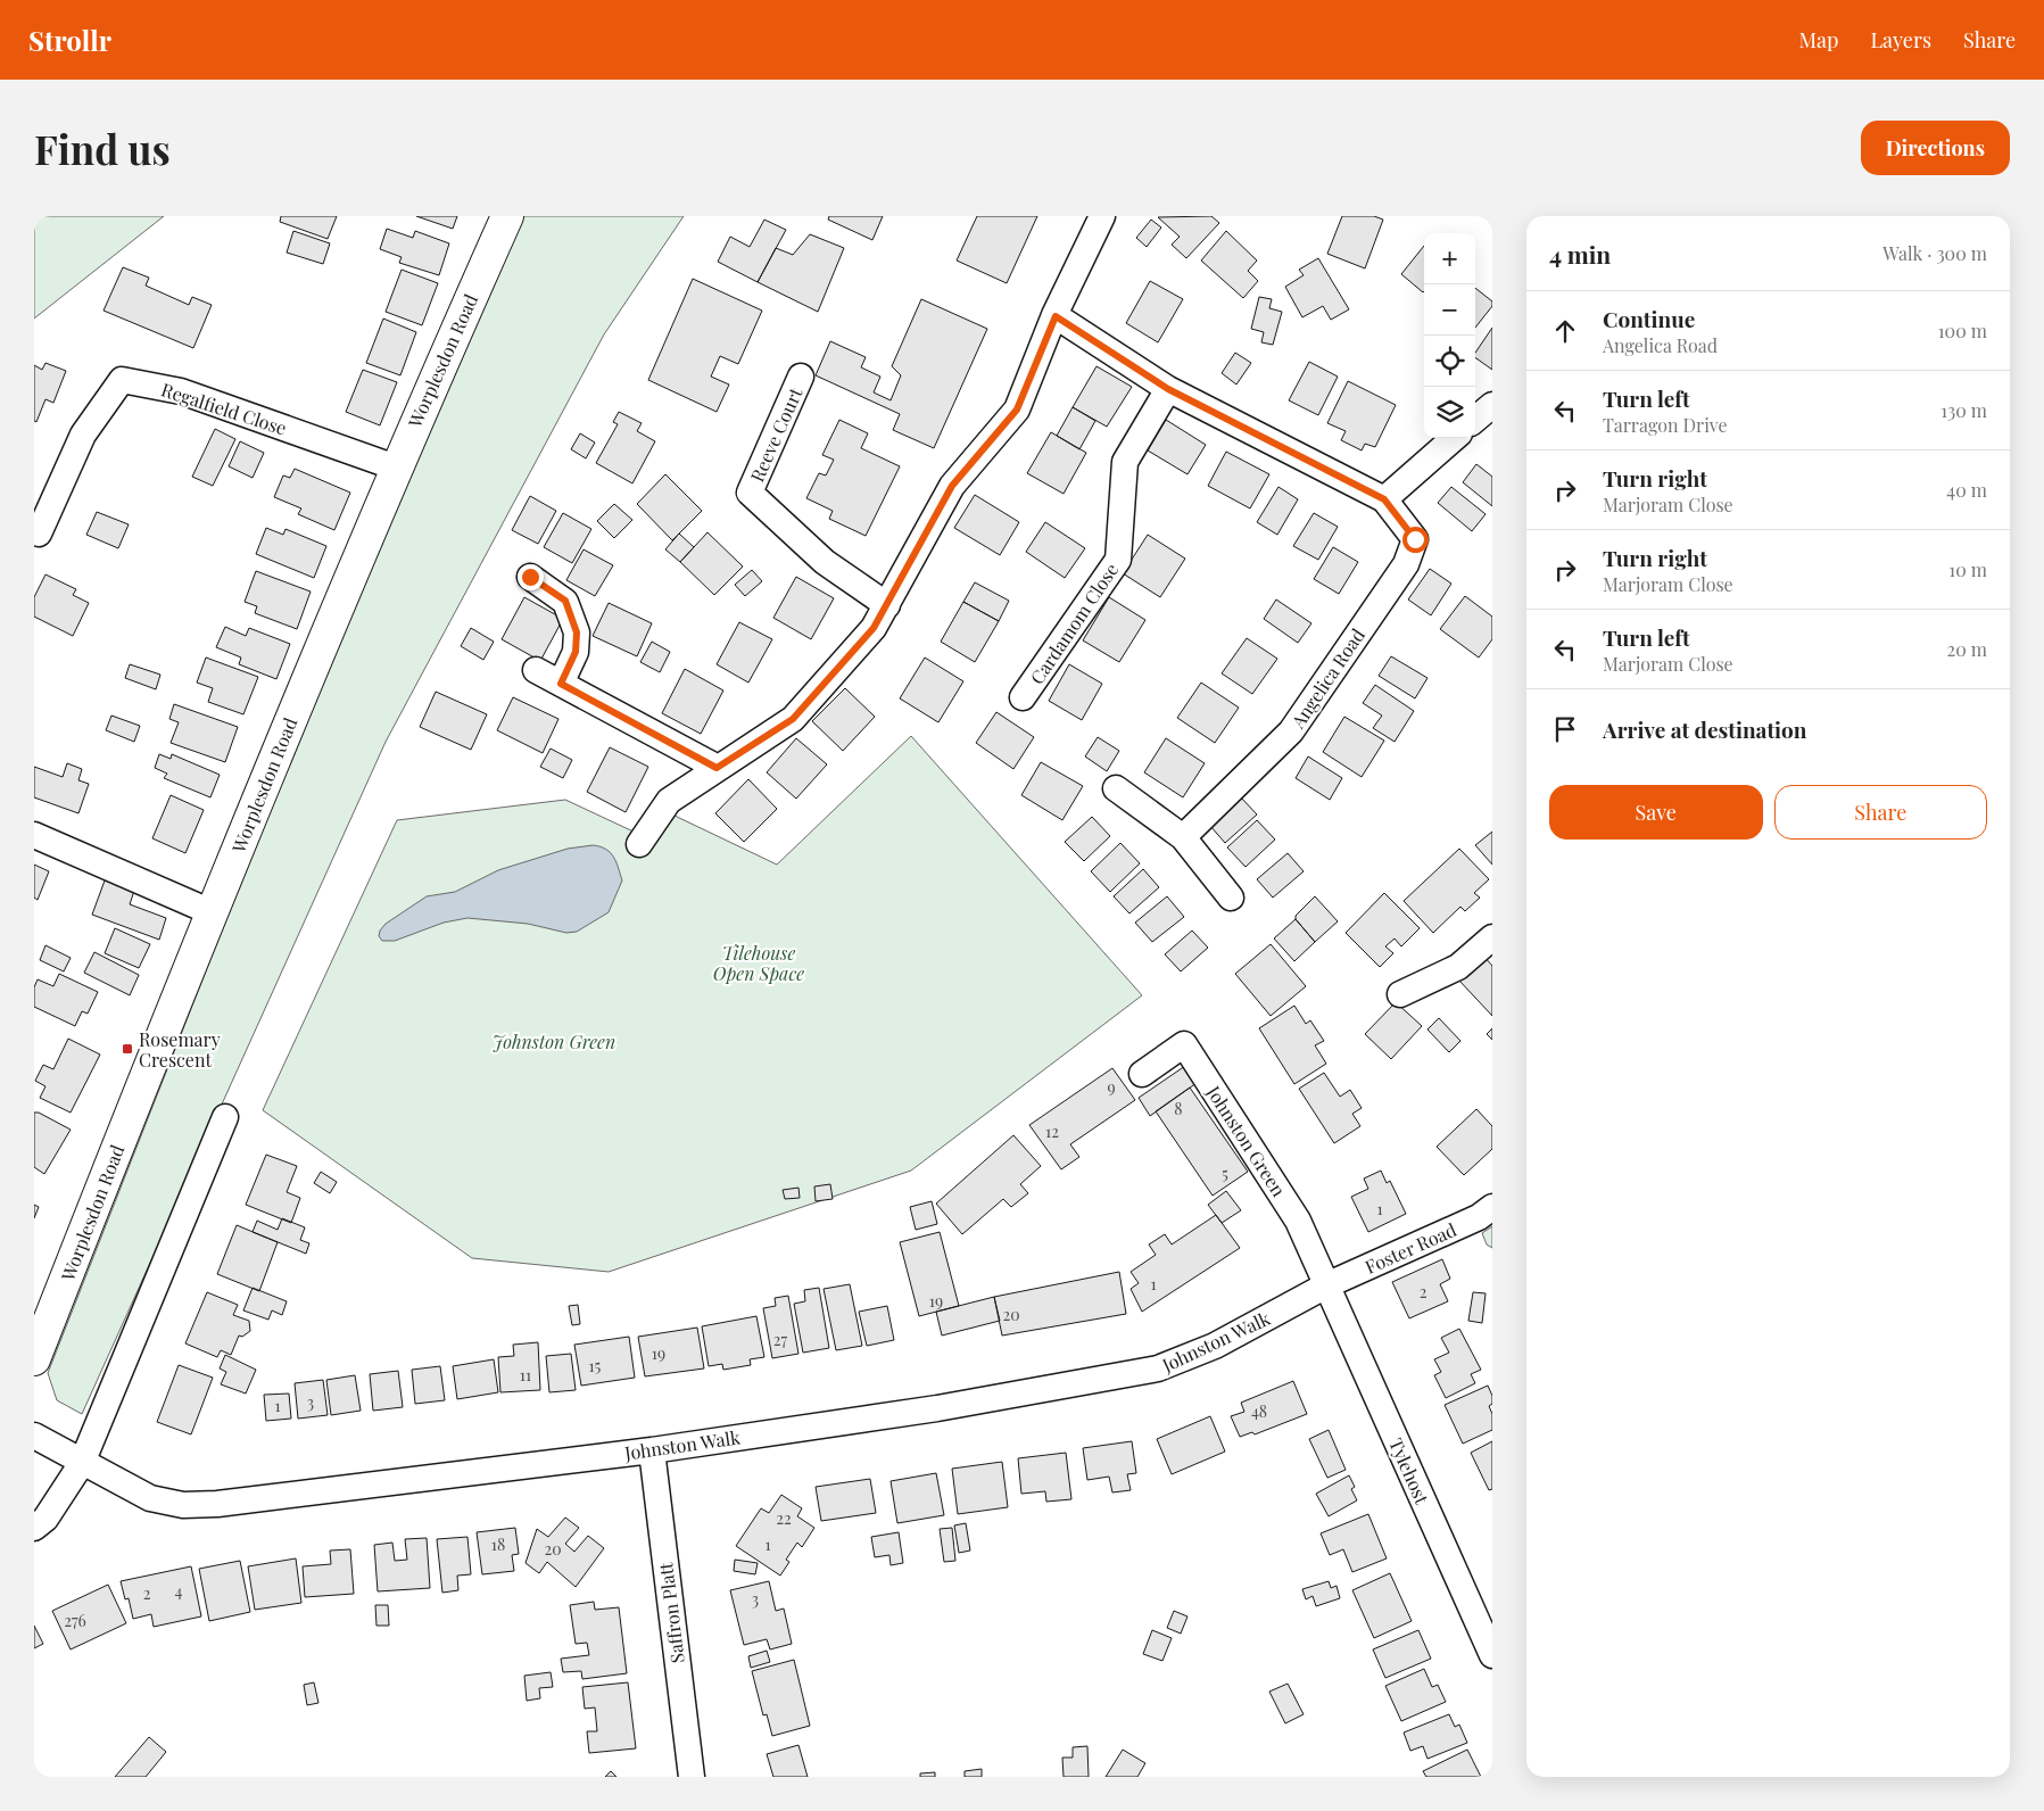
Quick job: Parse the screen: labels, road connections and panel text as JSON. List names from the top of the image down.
{
  "streets": {
    "main road": ["Worplesdon Road"],
    "street": [
      "Regalfield Close",
      "Reeve Court",
      "Cardamom Close",
      "Angelica Road",
      "Johnston Green",
      "Foster Road",
      "Johnston Walk",
      "Tylehost",
      "Saffron Platt"
    ]
  },
  "crossings": [
    ["Worplesdon Road", "Regalfield Close"],
    ["Cardamom Close", "Angelica Road"],
    ["Johnston Green", "Foster Road"],
    ["Johnston Green", "Johnston Walk"],
    ["Johnston Green", "Tylehost"],
    ["Foster Road", "Johnston Walk"],
    ["Foster Road", "Tylehost"],
    ["Johnston Walk", "Tylehost"],
    ["Johnston Walk", "Saffron Platt"]
  ],
  "parks": ["Tilehouse Open Space", "Johnston Green"],
  "places": {
    "transit": ["Rosemary Crescent"]
  },
  "house_numbers": [
    "9",
    "8",
    "12",
    "5",
    "1",
    "1",
    "2",
    "19",
    "20",
    "27",
    "19",
    "15",
    "11",
    "3",
    "1",
    "48",
    "22",
    "18",
    "1",
    "20",
    "4",
    "2",
    "3",
    "276"
  ],
  "page": {
    "header": "Strollr",
    "nav": ["Map", "Layers", "Share"],
    "buttons": [
      "Directions",
      ["Save", "Share"]
    ],
    "title": "Find us",
    "heading": ["4 min", "Walk · 300 m"],
    "map_buttons": ["+", "−"],
    "list": [
      ["Continue", "Angelica Road", "100 m"],
      ["Turn left", "Tarragon Drive", "130 m"],
      ["Turn right", "Marjoram Close", "40 m"],
      ["Turn right", "Marjoram Close", "10 m"],
      ["Turn left", "Marjoram Close", "20 m"],
      "Arrive at destination"
    ]
  }
}
